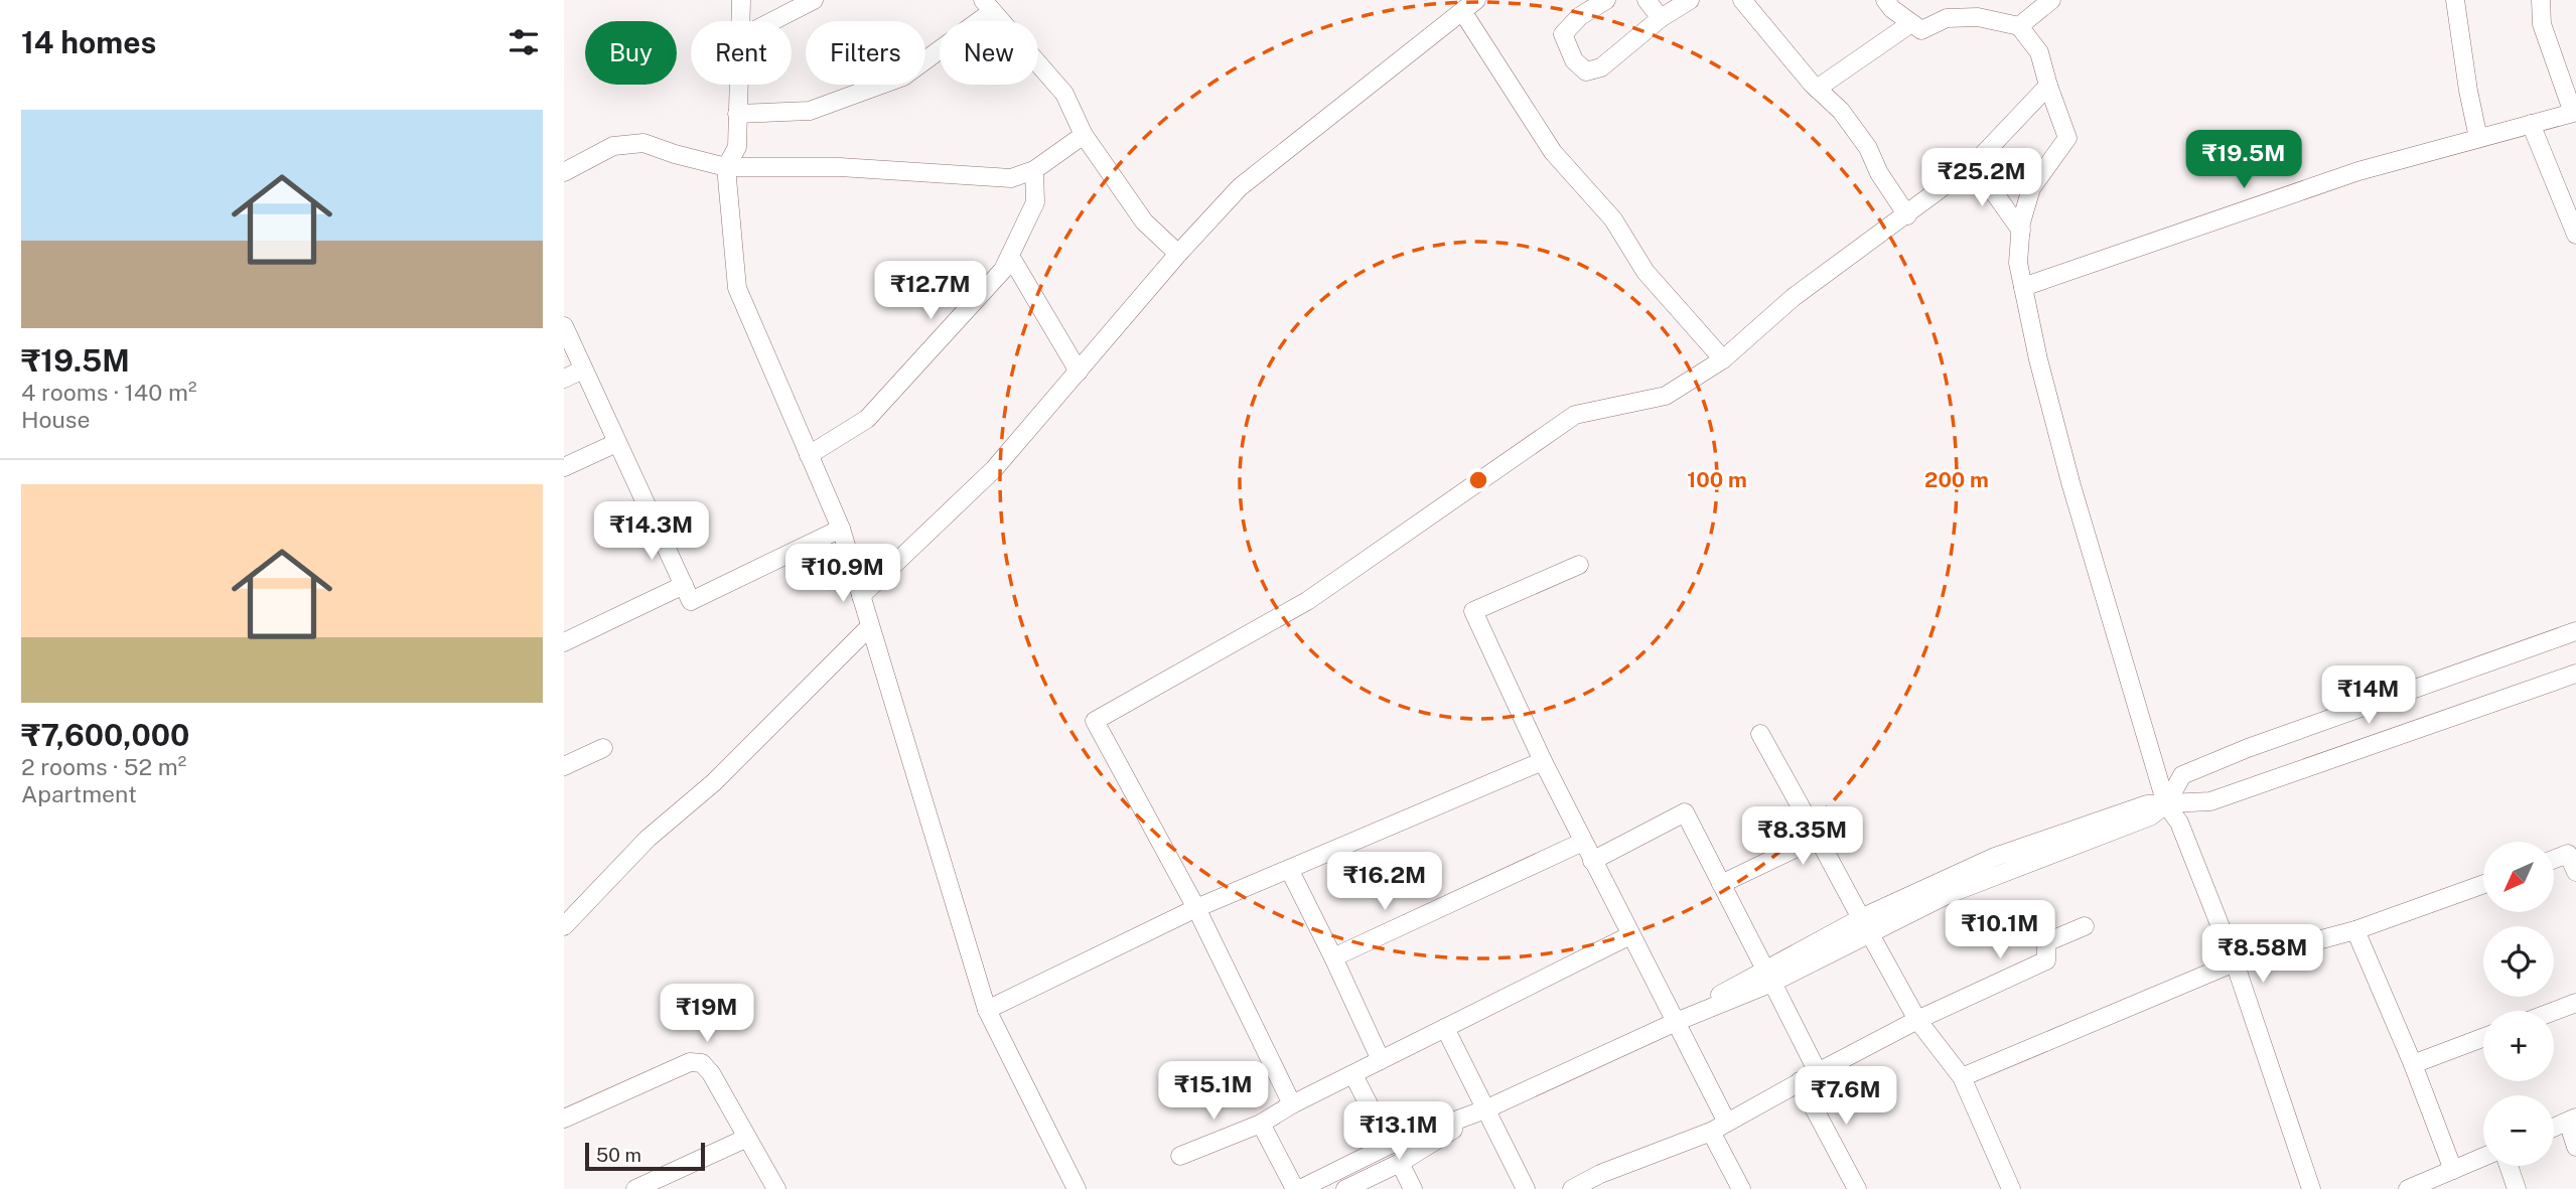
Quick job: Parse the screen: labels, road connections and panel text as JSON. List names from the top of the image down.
{
  "scale_bar": "50 m",
  "north": "bottom left",
  "page": {
    "heading": "14 homes",
    "chip": [
      "Buy",
      "Rent",
      "Filters",
      "New"
    ],
    "list": [
      {
        "name": "₹19.5M",
        "note": "4 rooms · 140 m² · House"
      },
      {
        "name": "₹7,600,000",
        "note": "2 rooms · 52 m² · Apartment"
      }
    ],
    "price": [
      "₹19.5M",
      "₹25.2M",
      "₹12.7M",
      "₹14.3M",
      "₹10.9M",
      "₹14M",
      "₹8.35M",
      "₹16.2M",
      "₹10.1M",
      "₹8.58M",
      "₹19M",
      "₹15.1M",
      "₹7.6M",
      "₹13.1M"
    ],
    "map_buttons": ["+", "−"],
    "scale": "50 m"
  },
  "rings": ["100 m", "200 m"]
}
